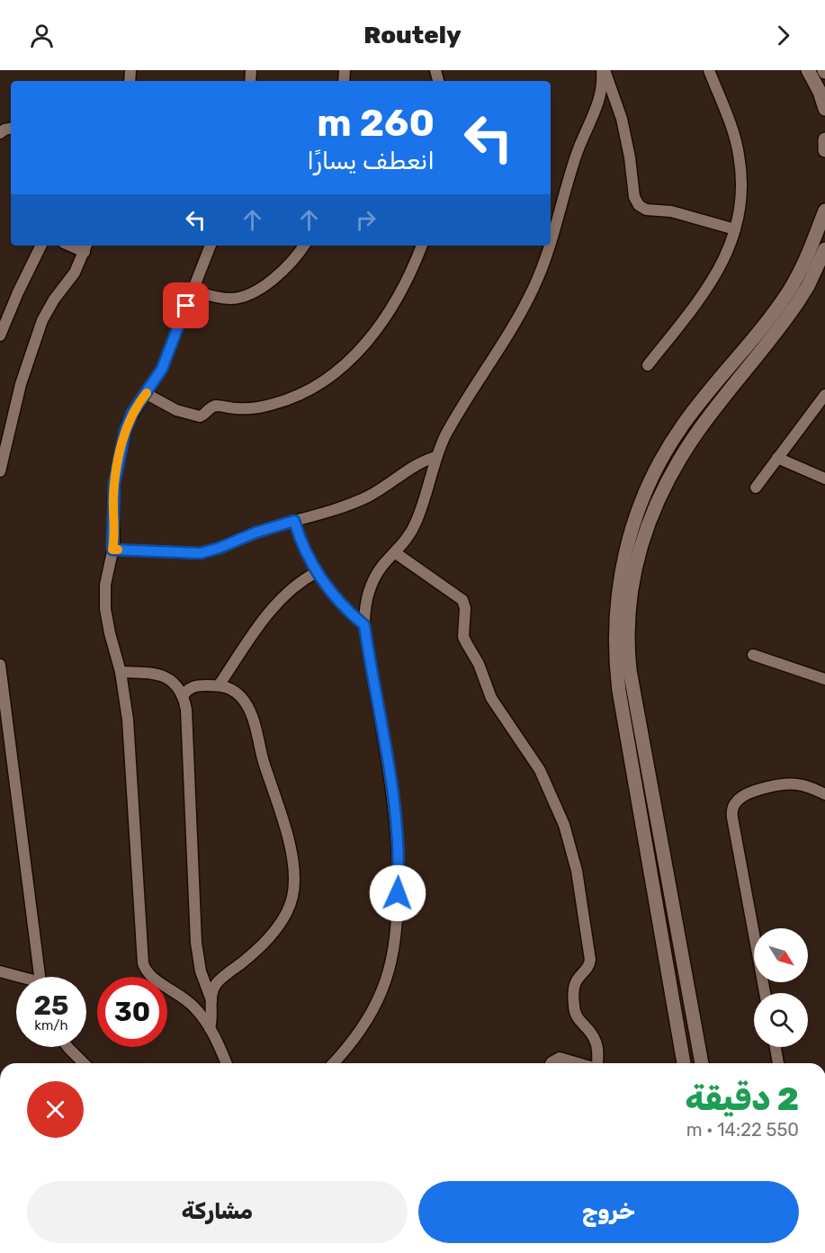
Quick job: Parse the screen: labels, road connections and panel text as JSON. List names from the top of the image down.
{
  "north": "bottom right",
  "page": {
    "header": "Routely",
    "turn": ["260 m", "انعطف يسارًا"],
    "speed": "25 km/h",
    "limit": "30",
    "heading": ["2 دقيقة", "550 m · 14:22"],
    "buttons": ["خروج", "مشاركة"]
  }
}
